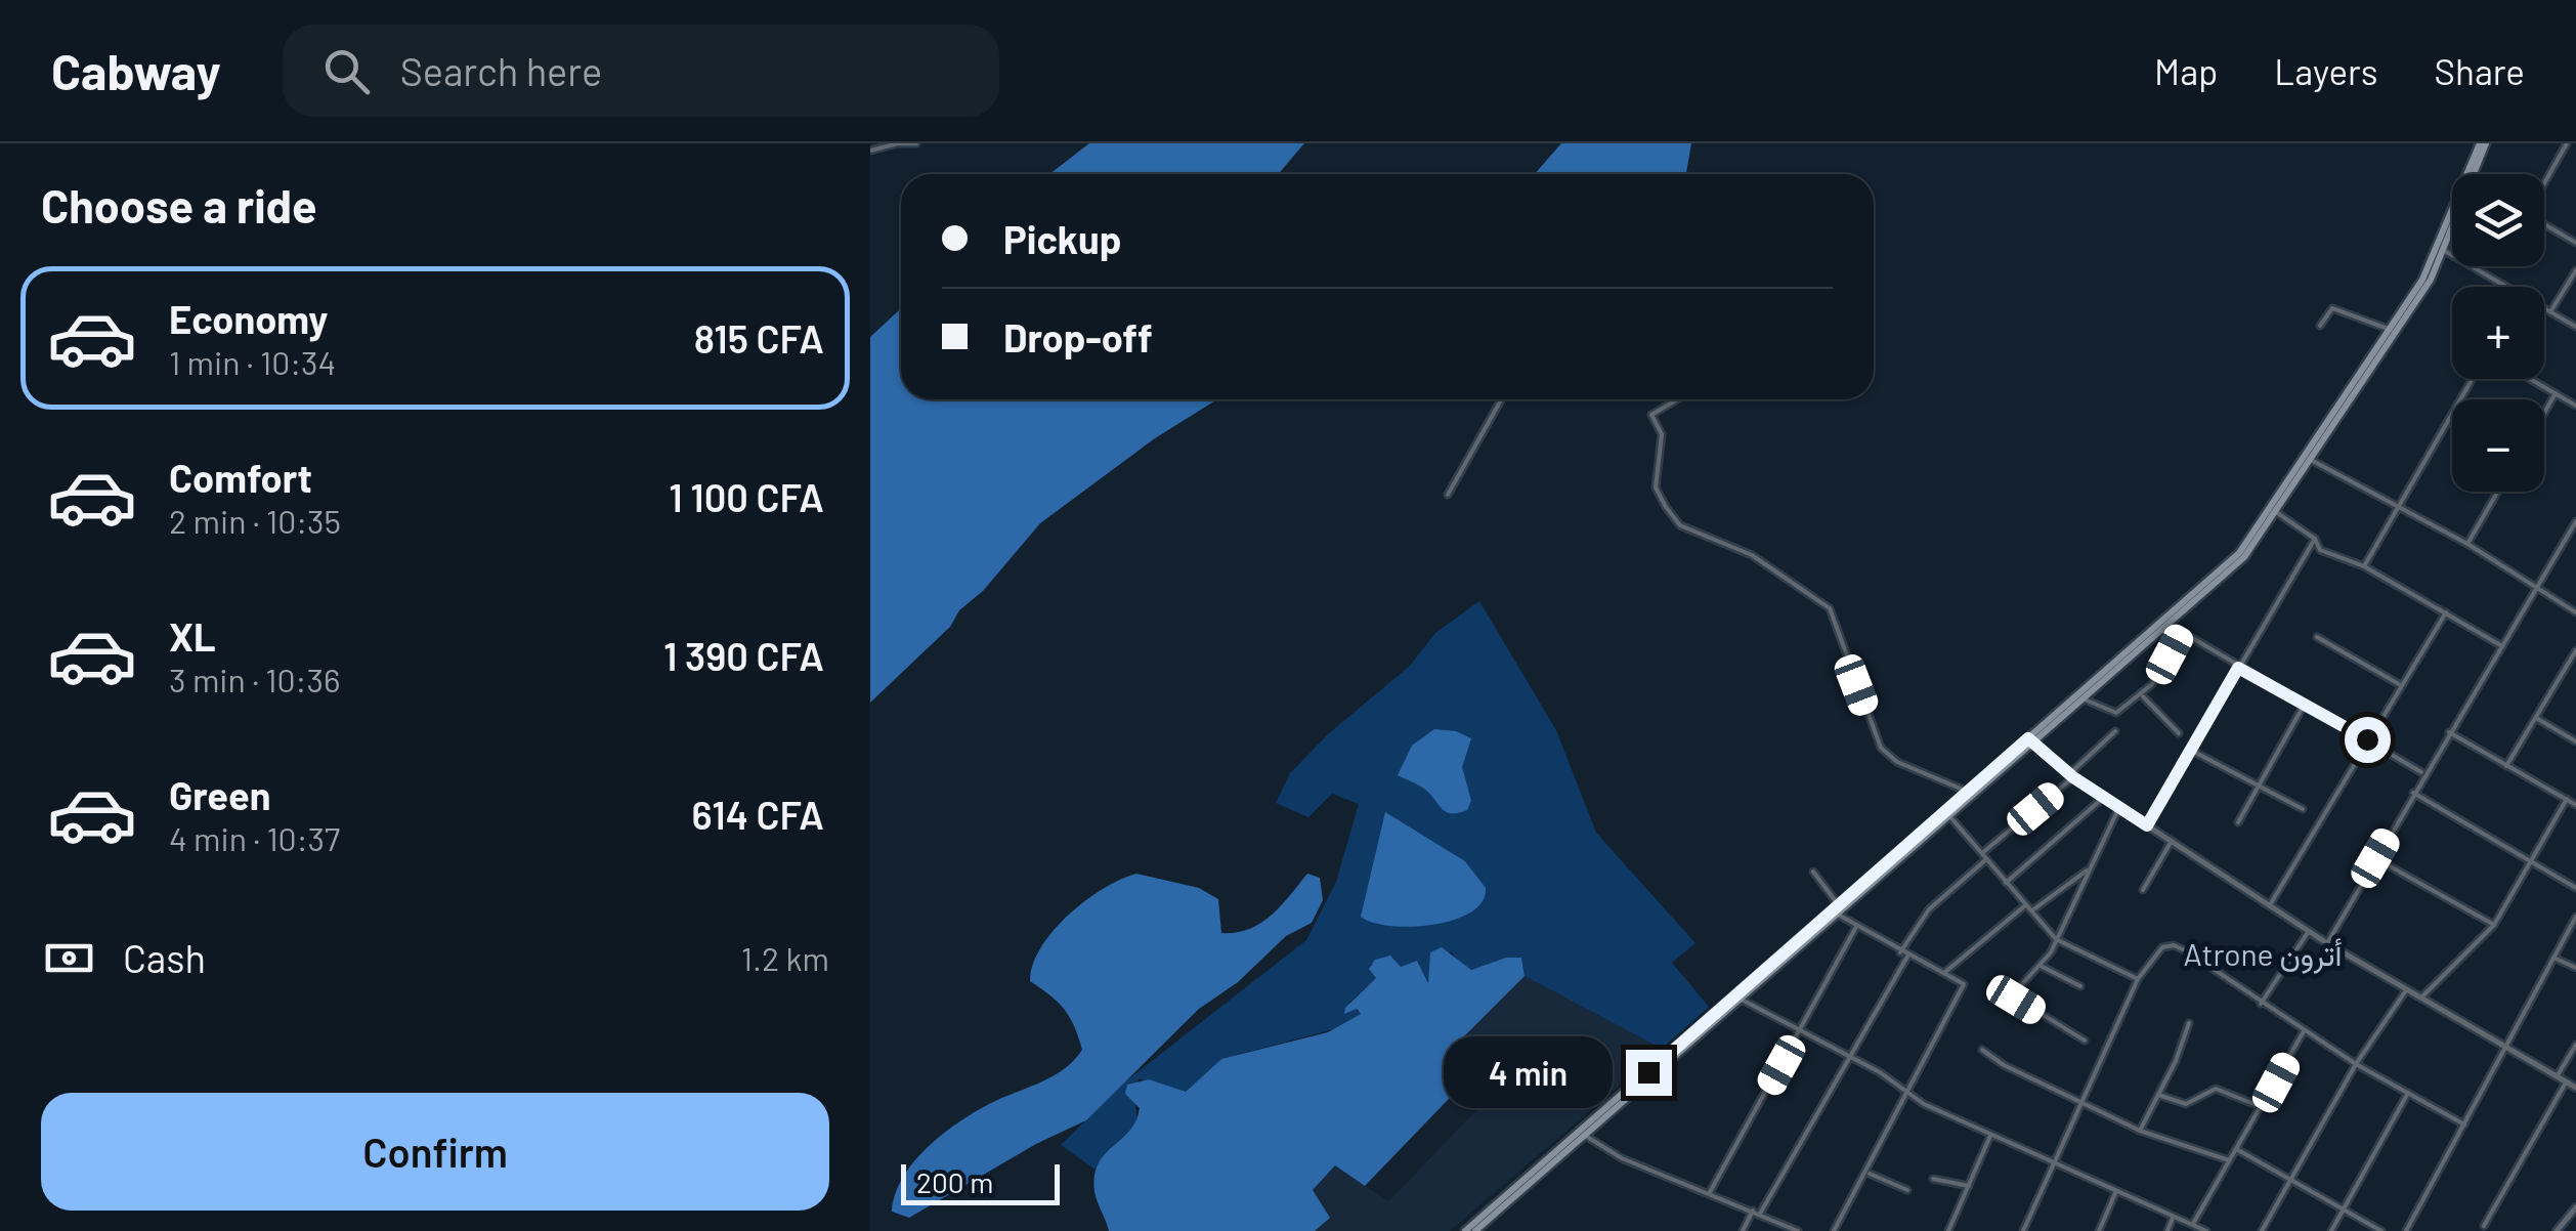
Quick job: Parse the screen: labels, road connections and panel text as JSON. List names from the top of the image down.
{
  "districts": ["Atrone أترون"],
  "scale_bar": "200 m",
  "page": {
    "header": "Cabway",
    "search": "Search here",
    "nav": ["Map", "Layers", "Share"],
    "heading": "Choose a ride",
    "map_buttons": ["+", "−"],
    "banner": ["Pickup", "Drop-off"],
    "list": [
      {
        "name": "Economy",
        "note": "1 min · 10:34",
        "value": "815 CFA"
      },
      {
        "name": "Comfort",
        "note": "2 min · 10:35",
        "value": "1 100 CFA"
      },
      {
        "name": "XL",
        "note": "3 min · 10:36",
        "value": "1 390 CFA"
      },
      {
        "name": "Green",
        "note": "4 min · 10:37",
        "value": "614 CFA"
      }
    ],
    "pay": ["Cash", "1.2 km"],
    "bubble": "4 min",
    "buttons": "Confirm",
    "scale": "200 m"
  }
}
